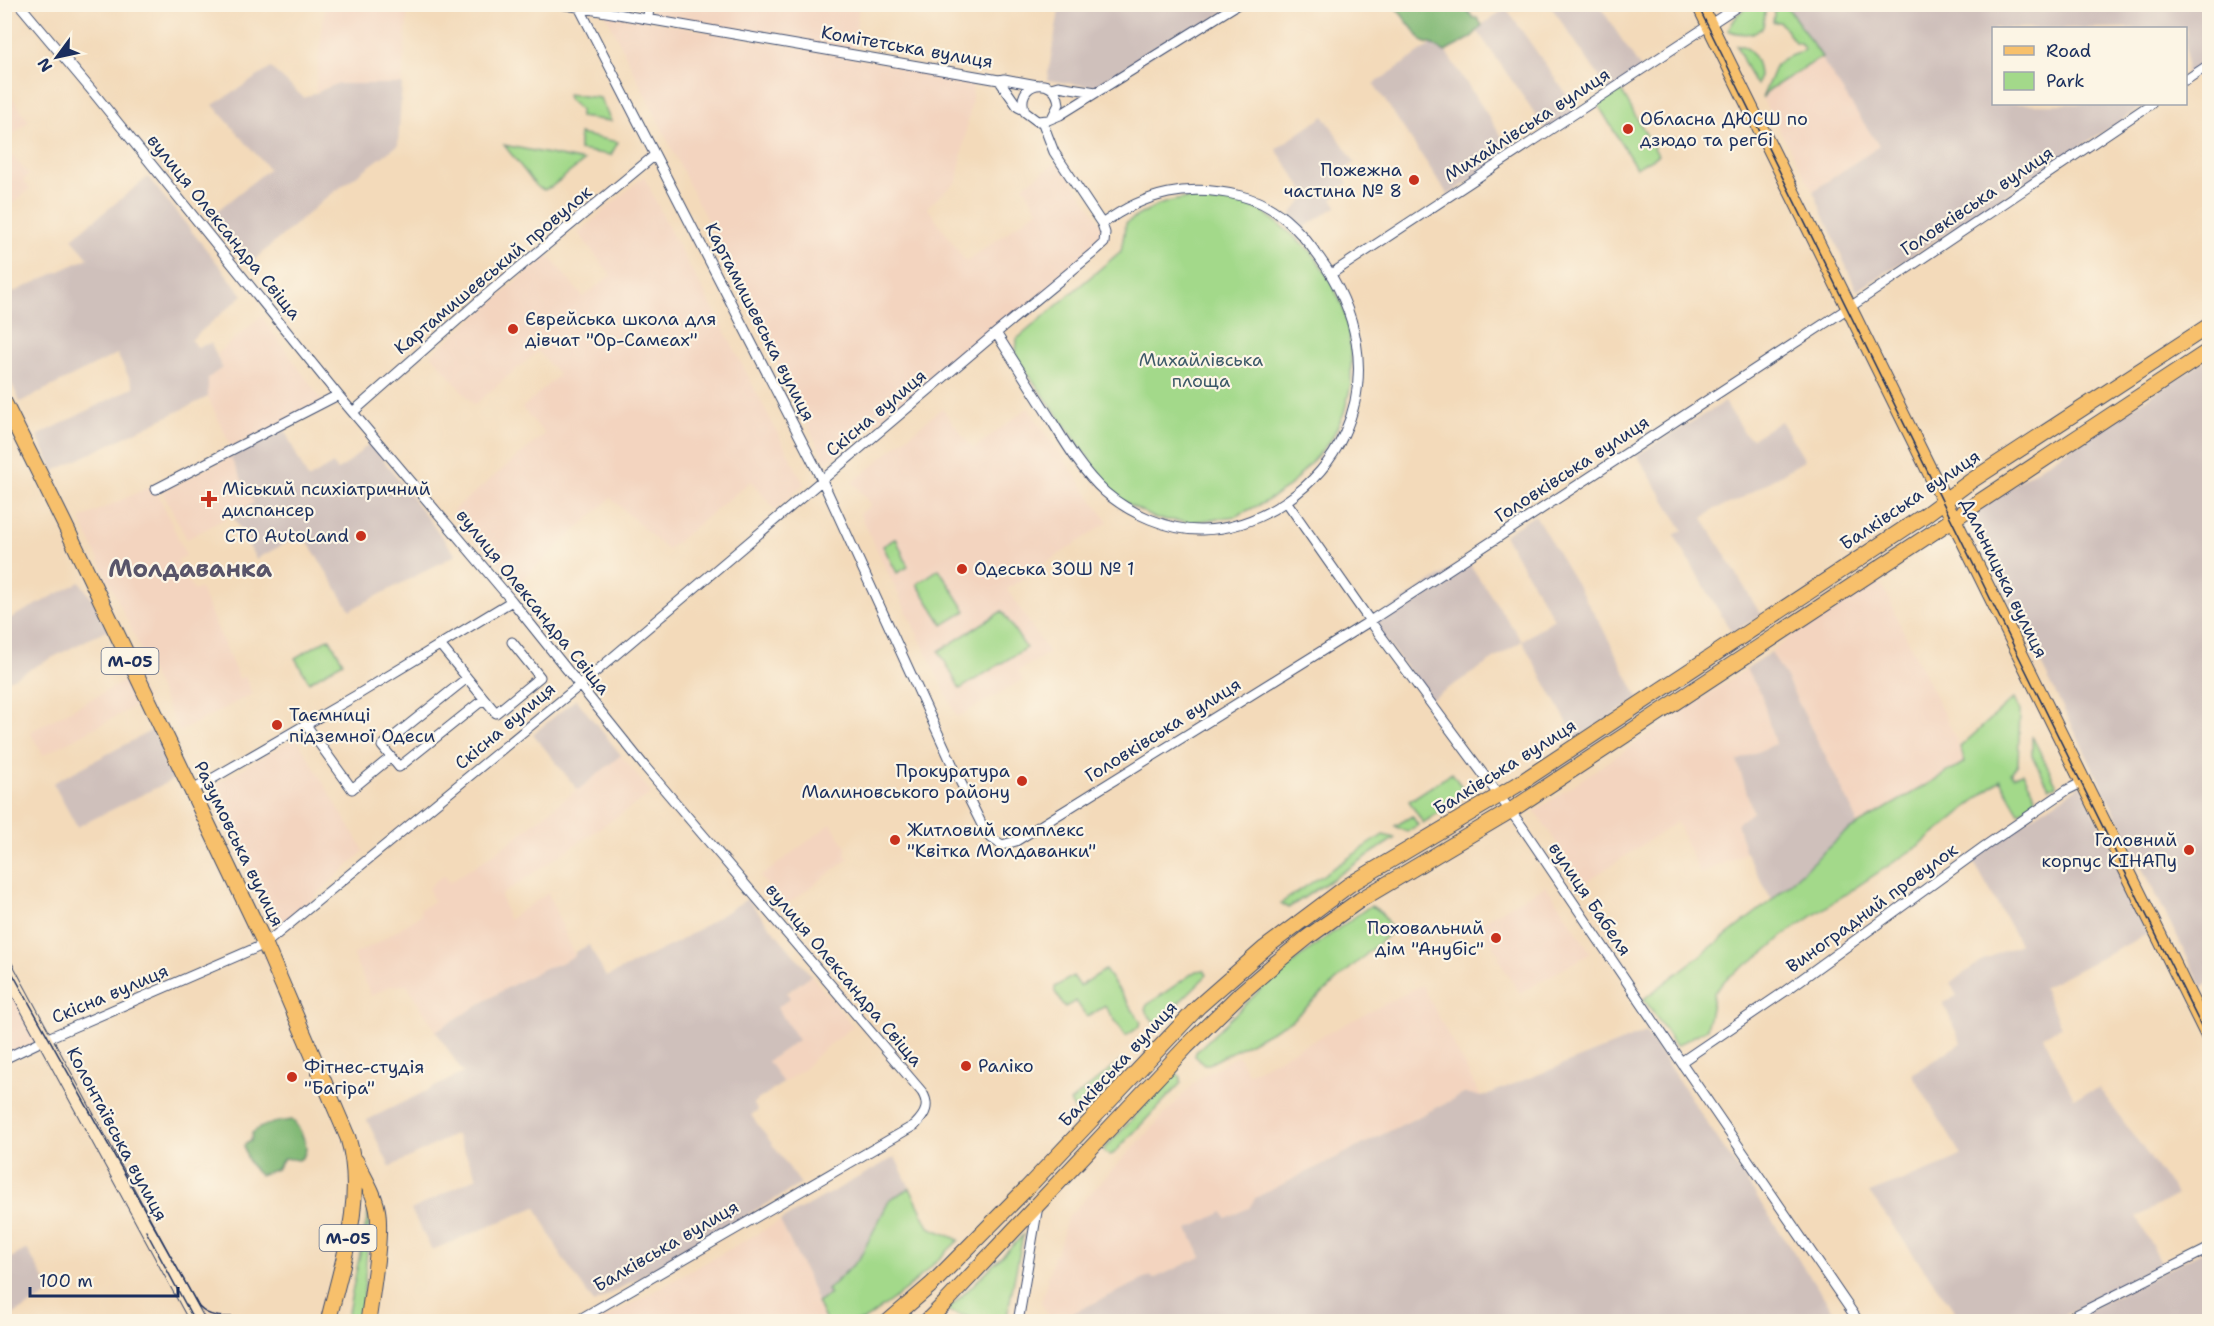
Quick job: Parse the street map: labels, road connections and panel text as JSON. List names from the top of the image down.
{
  "streets": {
    "main road": [
      "Балківська вулиця",
      "Дальницька вулиця",
      "М-05",
      "Разумовська вулиця",
      "Колонтаївська вулиця"
    ],
    "street": [
      "Комітетська вулиця",
      "Михайлівська вулиця",
      "Головківська вулиця",
      "вулиця Олександра Свіща",
      "Картамишевський провулок",
      "Картамишевська вулиця",
      "Cкісна вулиця",
      "вулиця Бабеля",
      "Виноградний провулок"
    ]
  },
  "crossings": [
    ["Комітетська вулиця", "Картамишевська вулиця"],
    ["Михайлівська вулиця", "Дальницька вулиця"],
    ["Головківська вулиця", "Картамишевська вулиця"],
    ["Головківська вулиця", "Дальницька вулиця"],
    ["Головківська вулиця", "вулиця Бабеля"],
    ["вулиця Олександра Свіща", "Картамишевський провулок"],
    ["вулиця Олександра Свіща", "Cкісна вулиця"],
    ["вулиця Олександра Свіща", "Балківська вулиця"],
    ["Картамишевський провулок", "Картамишевська вулиця"],
    ["Картамишевська вулиця", "Cкісна вулиця"],
    ["Cкісна вулиця", "Разумовська вулиця"],
    ["Cкісна вулиця", "Колонтаївська вулиця"],
    ["Балківська вулиця", "Дальницька вулиця"],
    ["Балківська вулиця", "вулиця Бабеля"],
    ["Дальницька вулиця", "Виноградний провулок"],
    ["вулиця Бабеля", "Виноградний провулок"]
  ],
  "districts": ["Молдаванка"],
  "parks": ["Михайлівська площа"],
  "places": {
    "other": [
      "Обласна ДЮСШ по дзюдо та регбі",
      "Пожежна частина № 8",
      "Єврейська школа для дівчат \"Ор-Самєах\"",
      "СТО AutoLand",
      "Одеська ЗОШ № 1",
      "Таємниці підземної Одеси",
      "Прокуратура Малиновського району",
      "Житловий комплекс \"Квітка Молдаванки\"",
      "Головний корпус КІНАПу",
      "Поховальний дім \"Анубіс\"",
      "Раліко",
      "Фітнес-студія \"Багіра\""
    ],
    "health": ["Міський психіатричний диспансер"]
  },
  "legend": ["Road", "Park"],
  "scale_bar": "100 m",
  "north": "bottom left"
}
